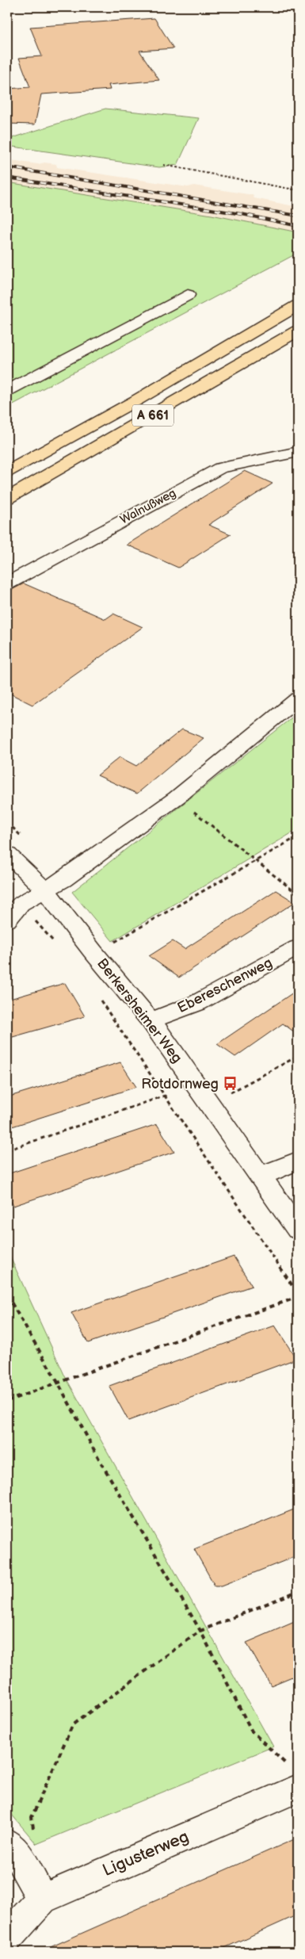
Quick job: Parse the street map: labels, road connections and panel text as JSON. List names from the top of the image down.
{
  "streets": {
    "highway": ["A 661"],
    "street": [
      "Walnußweg",
      "Ebereschenweg",
      "Berkersheimer Weg",
      "Ligusterweg"
    ]
  },
  "crossings": [
    ["Ebereschenweg", "Berkersheimer Weg"]
  ],
  "places": {
    "bus stop": ["Rotdornweg"]
  }
}
